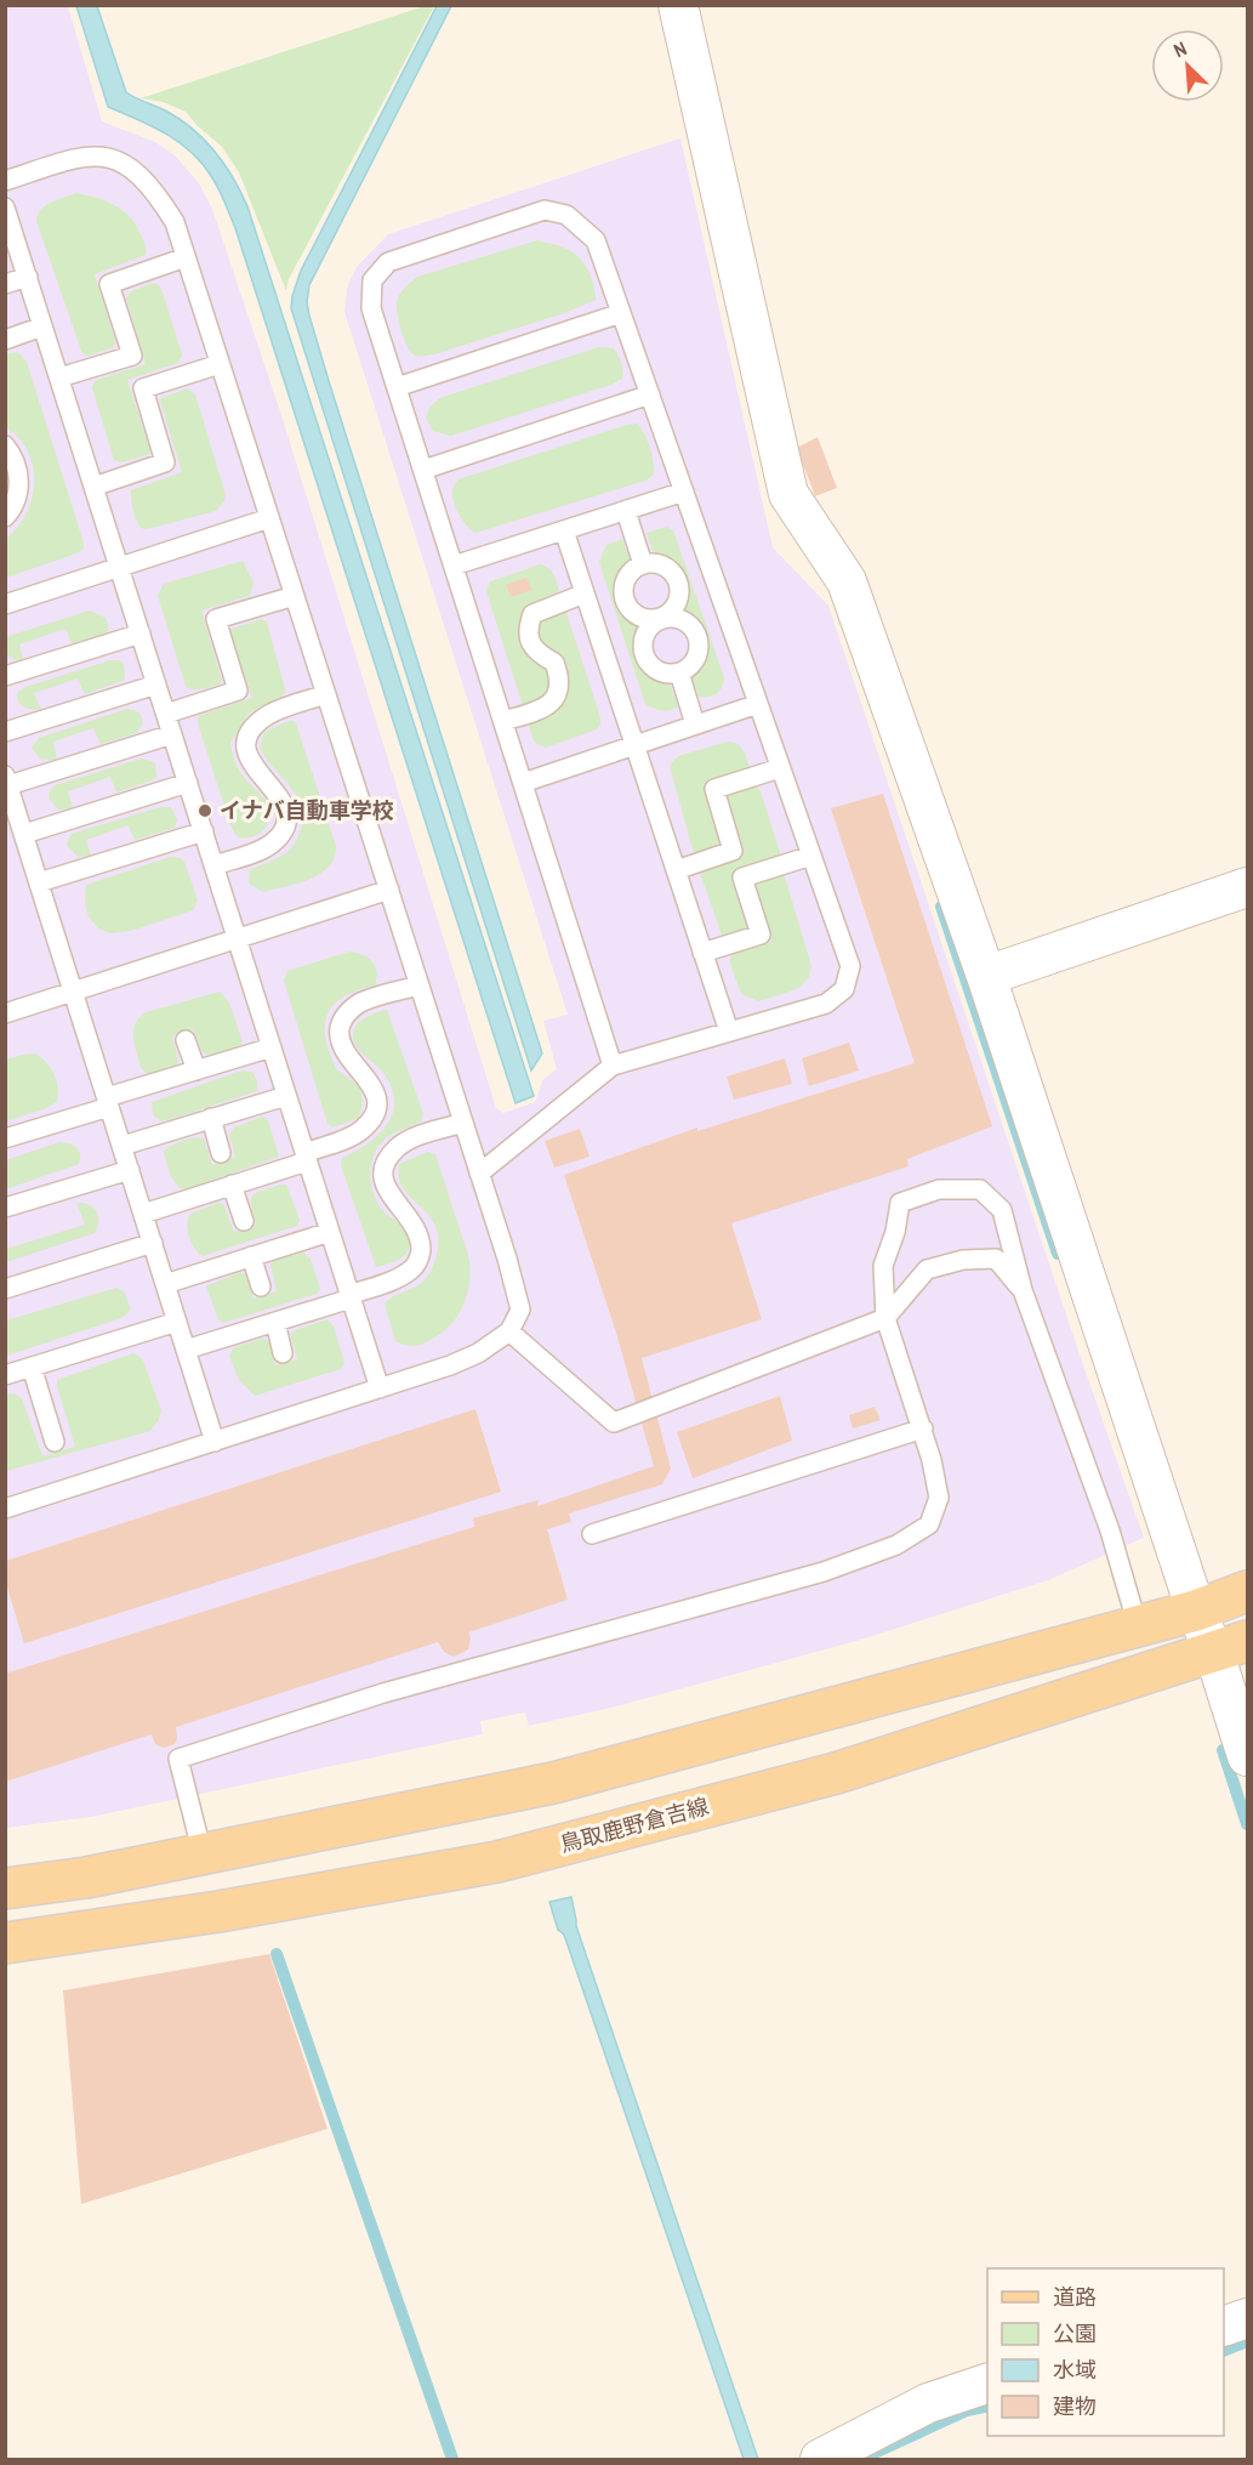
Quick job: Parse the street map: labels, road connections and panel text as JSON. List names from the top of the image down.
{
  "streets": {
    "main road": ["鳥取鹿野倉吉線"]
  },
  "places": ["イナバ自動車学校"],
  "legend": [
    "道路",
    "公園",
    "水域",
    "建物"
  ],
  "north": "top left"
}
